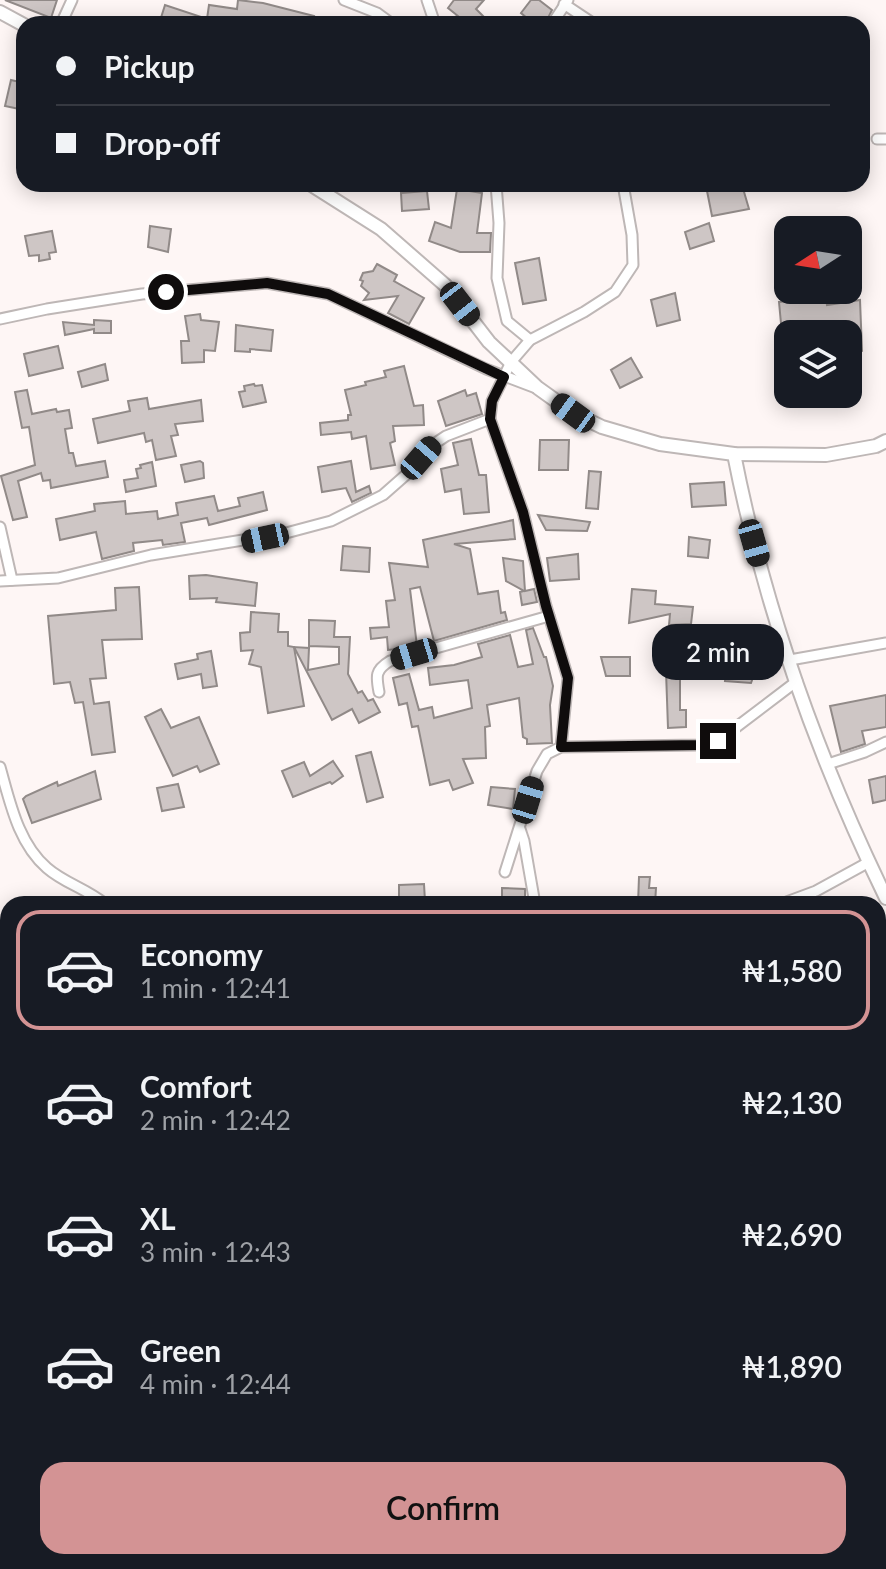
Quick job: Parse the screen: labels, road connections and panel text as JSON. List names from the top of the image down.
{
  "north": "left",
  "page": {
    "banner": ["Pickup", "Drop-off"],
    "bubble": "2 min",
    "list": [
      {
        "name": "Economy",
        "note": "1 min · 12:41",
        "value": "₦1,580"
      },
      {
        "name": "Comfort",
        "note": "2 min · 12:42",
        "value": "₦2,130"
      },
      {
        "name": "XL",
        "note": "3 min · 12:43",
        "value": "₦2,690"
      },
      {
        "name": "Green",
        "note": "4 min · 12:44",
        "value": "₦1,890"
      }
    ],
    "buttons": "Confirm"
  }
}
